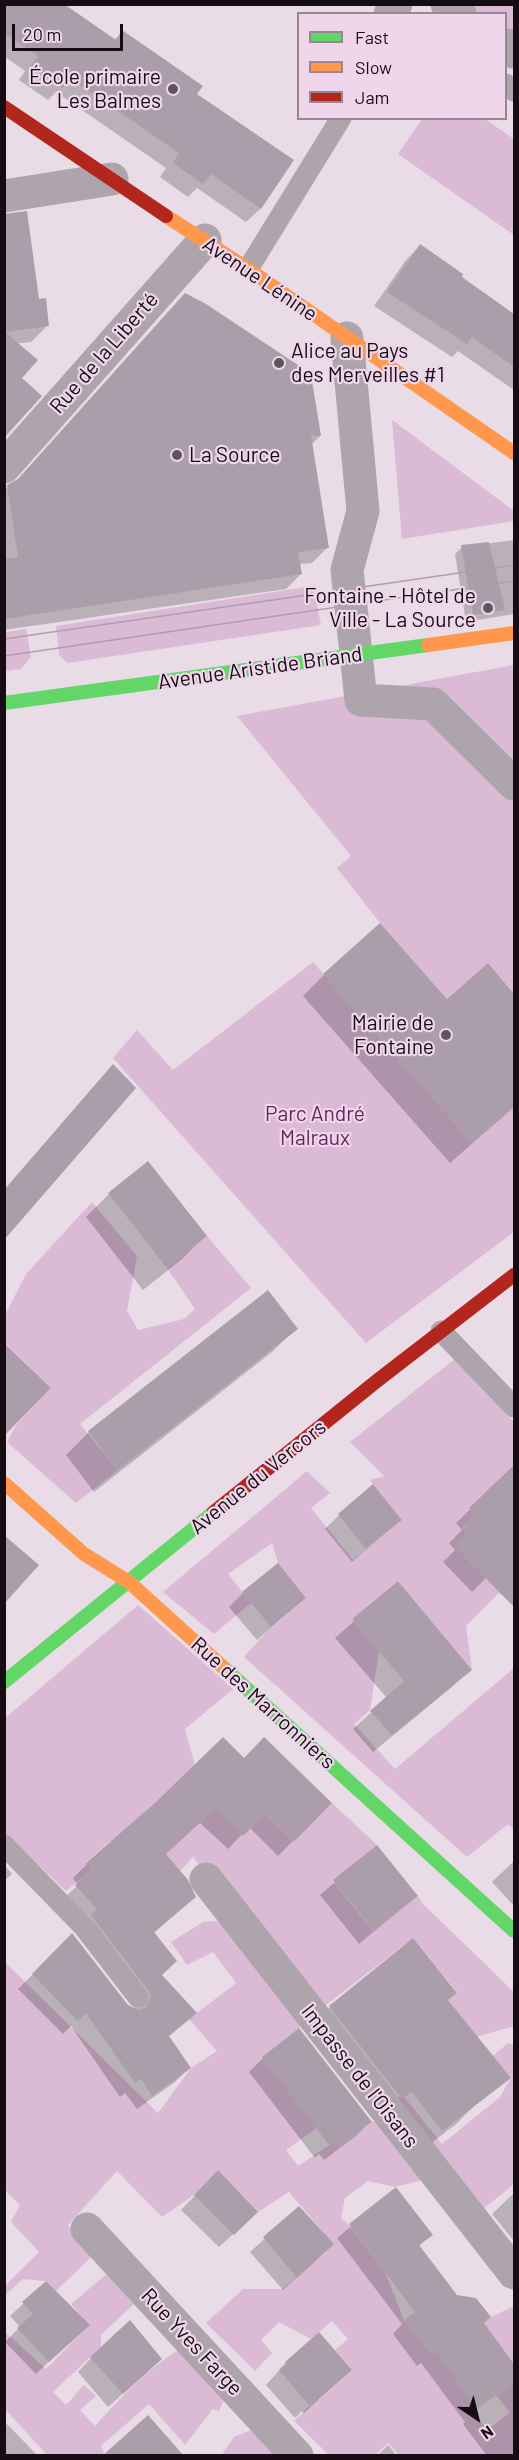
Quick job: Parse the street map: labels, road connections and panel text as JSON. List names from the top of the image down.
{
  "streets": {
    "street": [
      "Avenue Lénine",
      "Rue de la Liberté",
      "Avenue Aristide Briand",
      "Avenue du Vercors",
      "Rue des Marronniers",
      "Impasse de l'Oisans",
      "Rue Yves Farge"
    ]
  },
  "crossings": [
    ["Avenue Lénine", "Rue de la Liberté"],
    ["Avenue du Vercors", "Rue des Marronniers"]
  ],
  "parks": ["Parc André Malraux"],
  "places": [
    "École primaire Les Balmes",
    "Alice au Pays des Merveilles #1",
    "La Source",
    "Fontaine - Hôtel de Ville - La Source",
    "Mairie de Fontaine"
  ],
  "legend": ["Fast", "Slow", "Jam"],
  "scale_bar": "20 m",
  "north": "bottom right"
}
